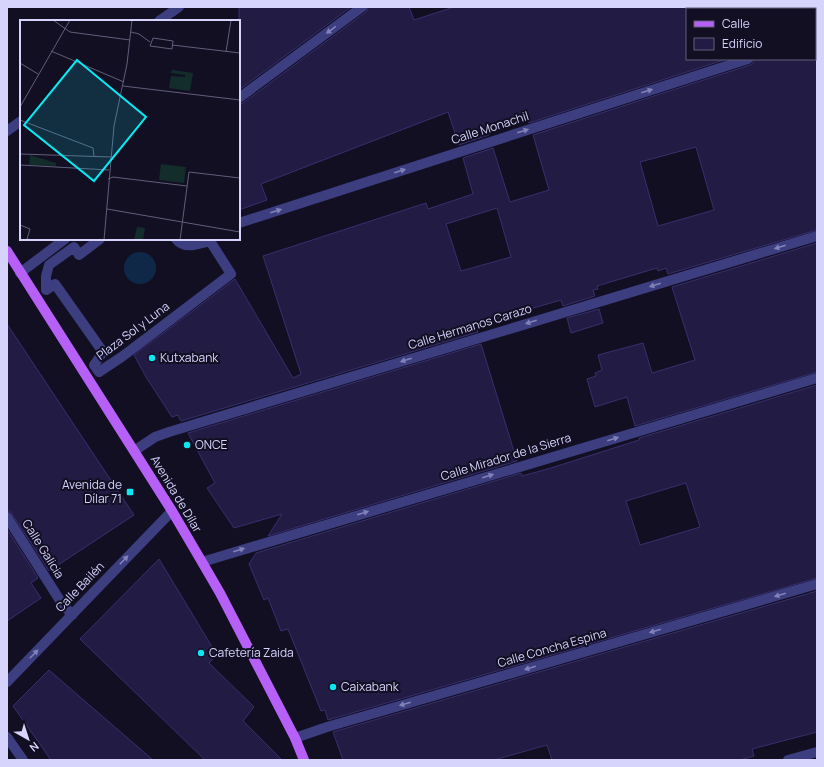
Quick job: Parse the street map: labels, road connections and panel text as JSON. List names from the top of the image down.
{
  "streets": {
    "main road": ["Avenida de Dílar"],
    "street": [
      "Calle Monachil",
      "Calle Hermanos Carazo",
      "Plaza Sol y Luna",
      "Calle Mirador de la Sierra",
      "Calle Galicia",
      "Calle Bailén",
      "Calle Concha Espina"
    ]
  },
  "crossings": [
    ["Calle Hermanos Carazo", "Avenida de Dílar"],
    ["Calle Mirador de la Sierra", "Avenida de Dílar"],
    ["Avenida de Dílar", "Calle Bailén"],
    ["Avenida de Dílar", "Calle Concha Espina"],
    ["Calle Galicia", "Calle Bailén"]
  ],
  "one_way": [
    "Calle Monachil",
    "Calle Hermanos Carazo",
    "Calle Mirador de la Sierra",
    "Calle Bailén",
    "Calle Concha Espina"
  ],
  "places": {
    "other": [
      "Kutxabank",
      "ONCE",
      "Cafetería Zaida",
      "Caixabank"
    ],
    "transit": ["Avenida de Dílar 71"]
  },
  "legend": ["Calle", "Edificio"],
  "north": "bottom right"
}
